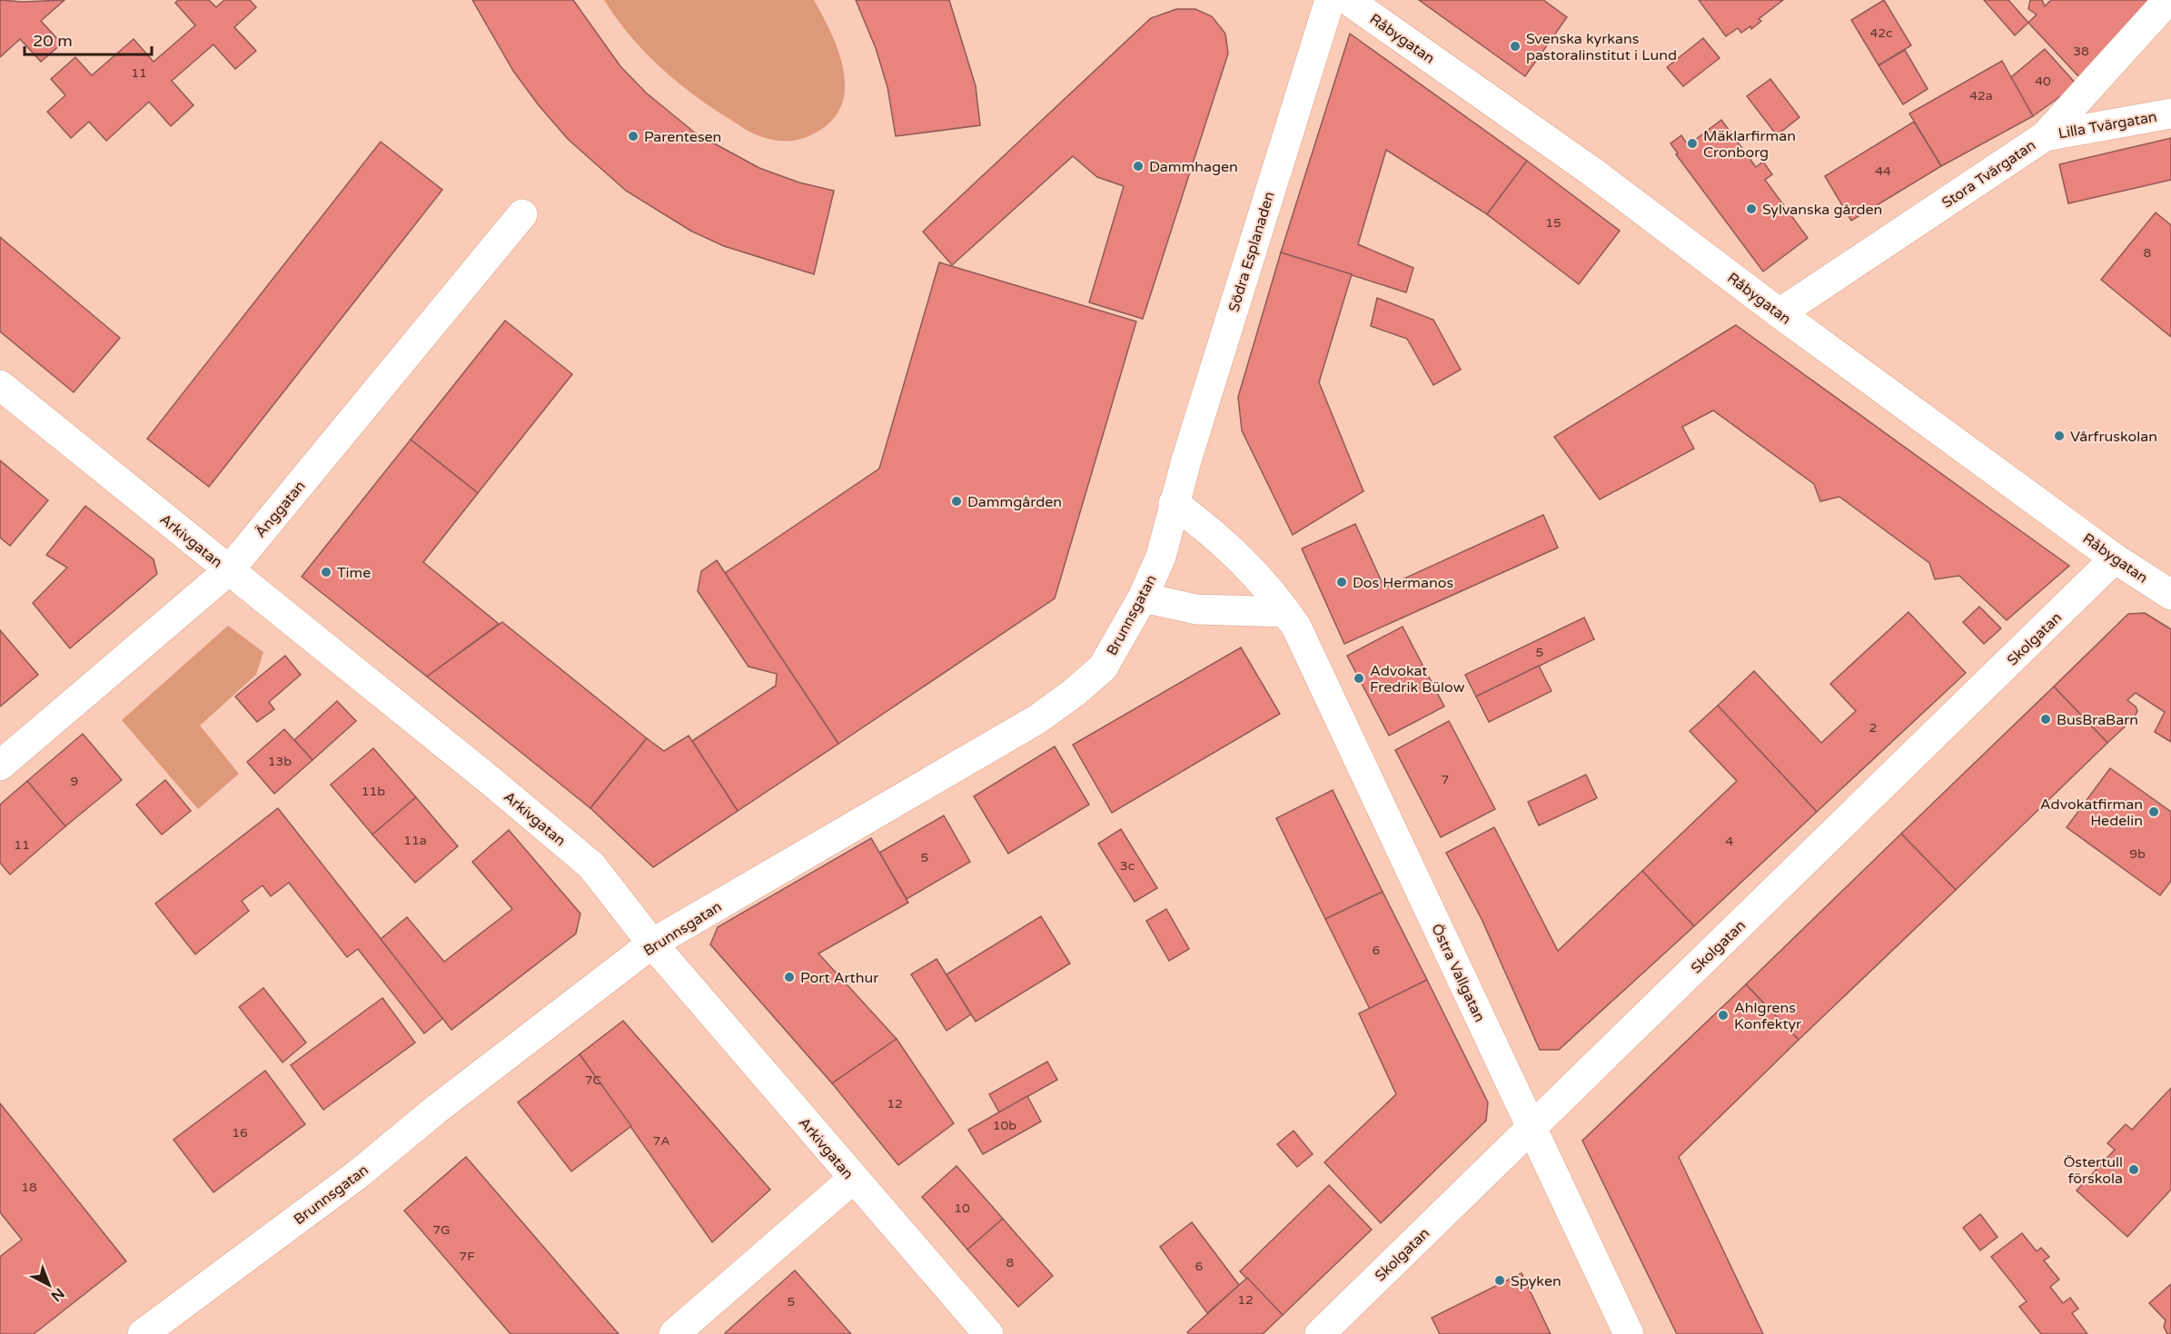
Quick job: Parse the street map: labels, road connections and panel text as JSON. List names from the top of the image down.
{
  "streets": {
    "street": [
      "Råbygatan",
      "Lilla Tvärgatan",
      "Stora Tvärgatan",
      "Södra Esplanaden",
      "Änggatan",
      "Arkivgatan",
      "Brunnsgatan",
      "Skolgatan",
      "Östra Vallgatan"
    ]
  },
  "crossings": [
    ["Råbygatan", "Stora Tvärgatan"],
    ["Råbygatan", "Skolgatan"],
    ["Lilla Tvärgatan", "Stora Tvärgatan"],
    ["Södra Esplanaden", "Brunnsgatan"],
    ["Södra Esplanaden", "Östra Vallgatan"],
    ["Änggatan", "Arkivgatan"],
    ["Arkivgatan", "Brunnsgatan"],
    ["Brunnsgatan", "Östra Vallgatan"],
    ["Skolgatan", "Östra Vallgatan"]
  ],
  "places": [
    "Svenska kyrkans pastoralinstitut i Lund",
    "Parentesen",
    "Mäklarfirman Cronborg",
    "Dammhagen",
    "Sylvanska gården",
    "Vårfruskolan",
    "Dammgården",
    "Time",
    "Dos Hermanos",
    "Advokat Fredrik Bülow",
    "BusBraBarn",
    "Advokatfirman Hedelin",
    "Port Arthur",
    "Ahlgrens Konfektyr",
    "Östertull förskola",
    "Spyken"
  ],
  "house_numbers": [
    "42c",
    "38",
    "11",
    "40",
    "42a",
    "44",
    "15",
    "8",
    "5",
    "2",
    "13b",
    "7",
    "9",
    "11b",
    "11a",
    "4",
    "11",
    "9b",
    "5",
    "3c",
    "6",
    "7C",
    "12",
    "10b",
    "16",
    "7A",
    "18",
    "10",
    "7G",
    "7F",
    "8",
    "6",
    "12",
    "5"
  ],
  "scale_bar": "20 m",
  "north": "bottom right"
}
